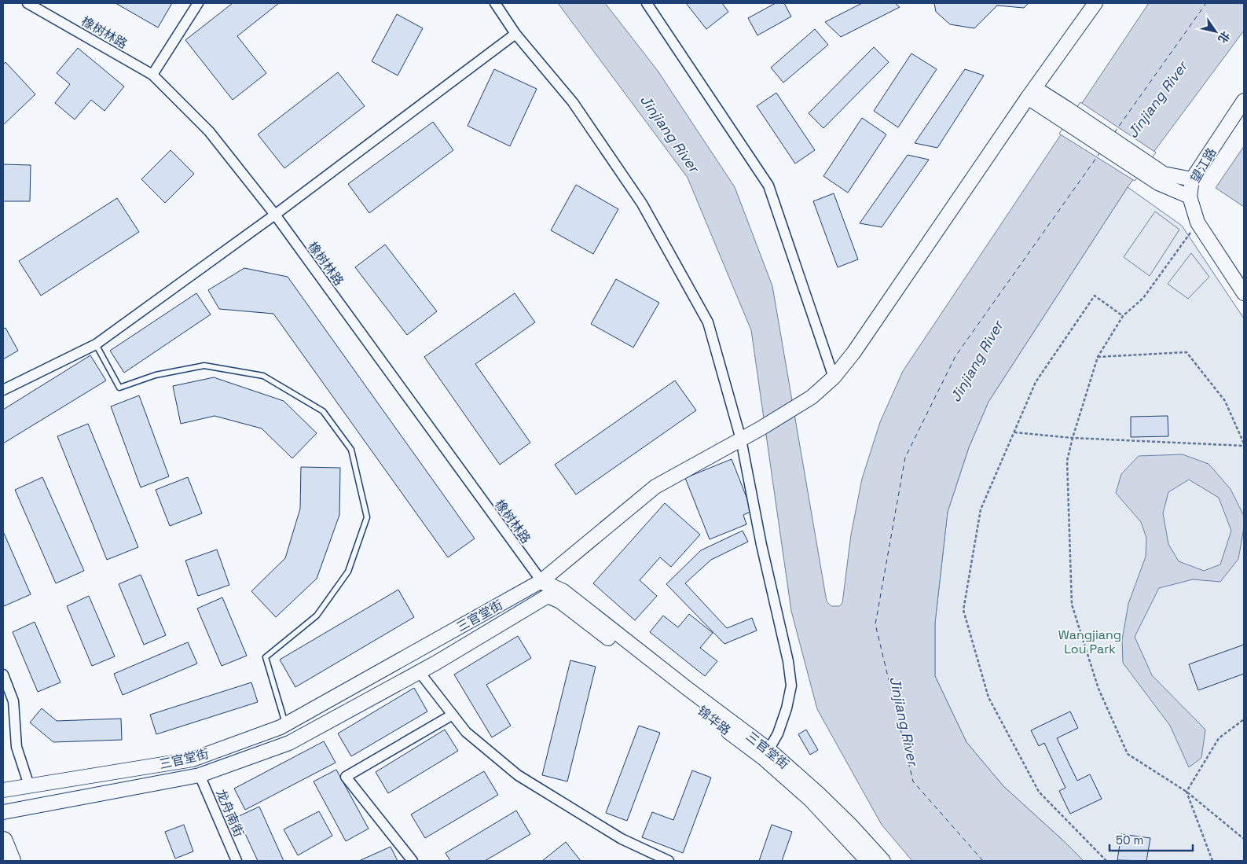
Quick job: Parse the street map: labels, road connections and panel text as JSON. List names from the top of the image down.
{
  "streets": {
    "main road": ["望江路", "三官堂街", "锦华路"],
    "street": ["橡树林路", "龙舟南街"]
  },
  "crossings": [
    ["橡树林路", "三官堂街"],
    ["橡树林路", "锦华路"],
    ["三官堂街", "锦华路"],
    ["三官堂街", "龙舟南街"]
  ],
  "water": ["Jinjiang River"],
  "parks": ["Wangjiang Lou Park"],
  "scale_bar": "50 m",
  "north": "bottom right"
}
